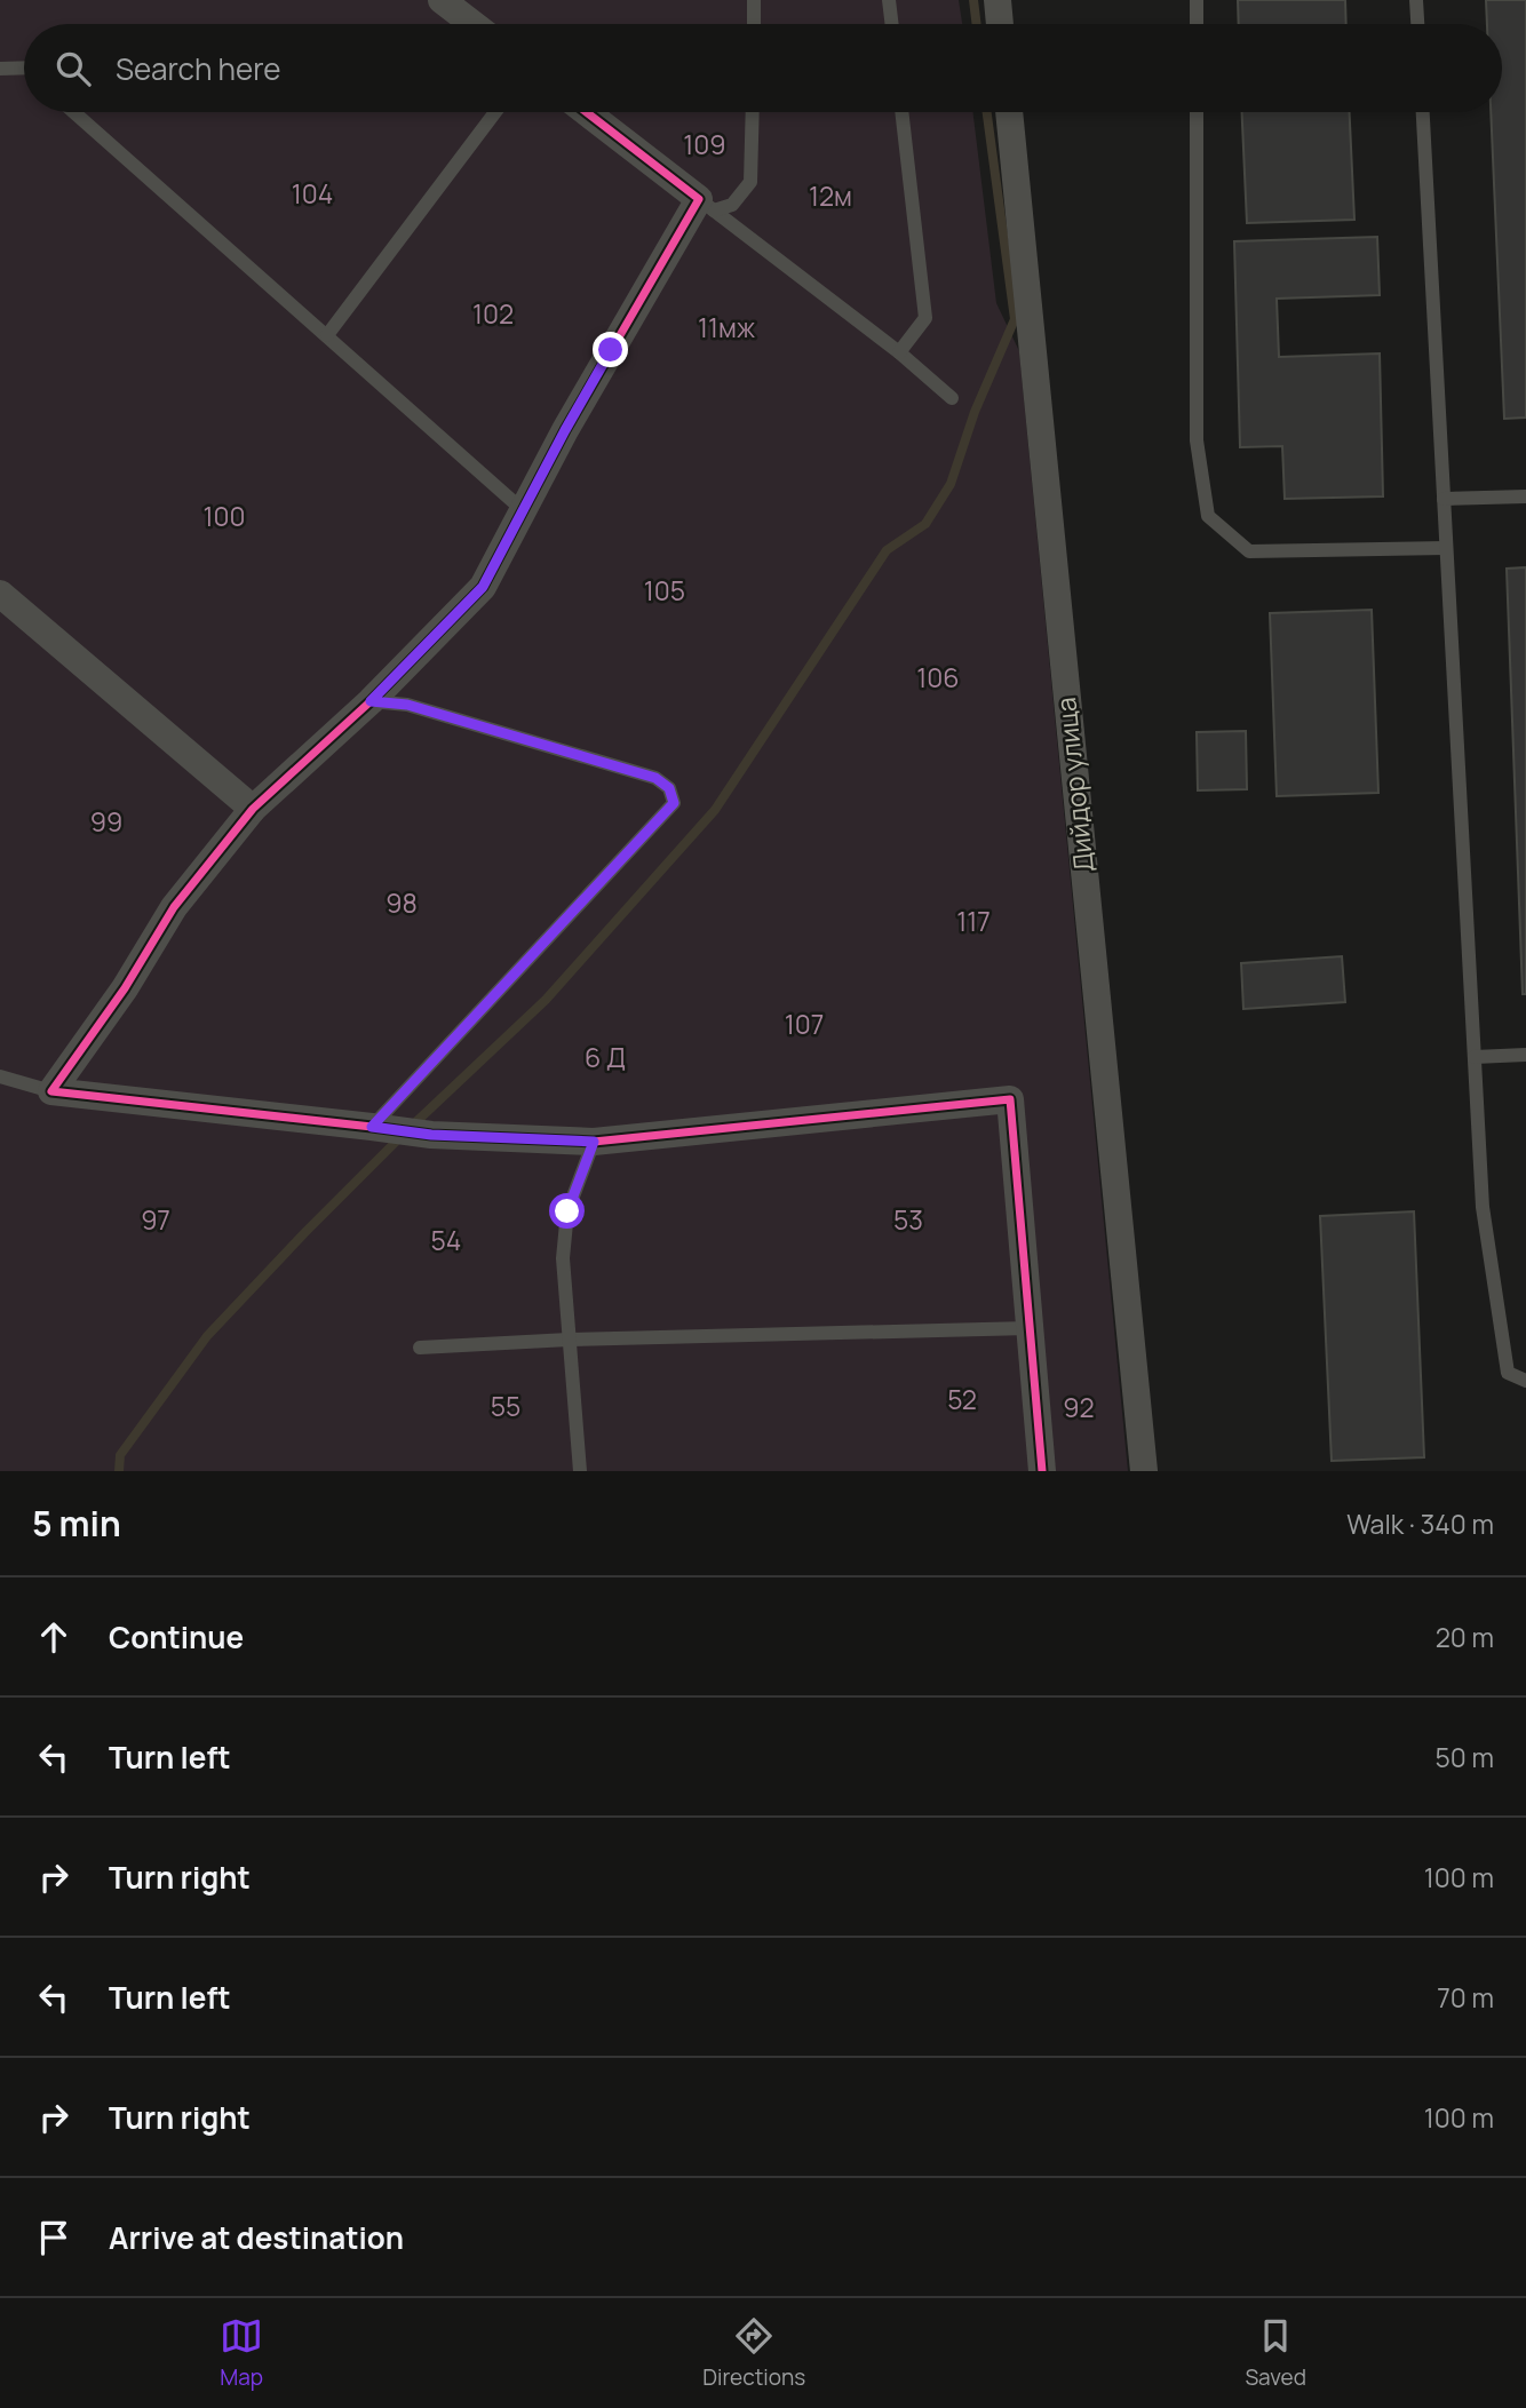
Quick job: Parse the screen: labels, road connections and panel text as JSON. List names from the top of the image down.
{
  "streets": {
    "street": ["Дийдор улица"]
  },
  "parks": [
    "109",
    "104",
    "12м",
    "102",
    "11мж",
    "100",
    "105",
    "106",
    "99",
    "98",
    "117",
    "107",
    "6 Д",
    "97",
    "53",
    "54",
    "52",
    "55",
    "92"
  ],
  "page": {
    "search": "Search here",
    "heading": ["5 min", "Walk · 340 m"],
    "list": [
      ["Continue", "20 m"],
      ["Turn left", "50 m"],
      ["Turn right", "100 m"],
      ["Turn left", "70 m"],
      ["Turn right", "100 m"],
      "Arrive at destination"
    ],
    "nav": ["Map", "Directions", "Saved"]
  }
}
